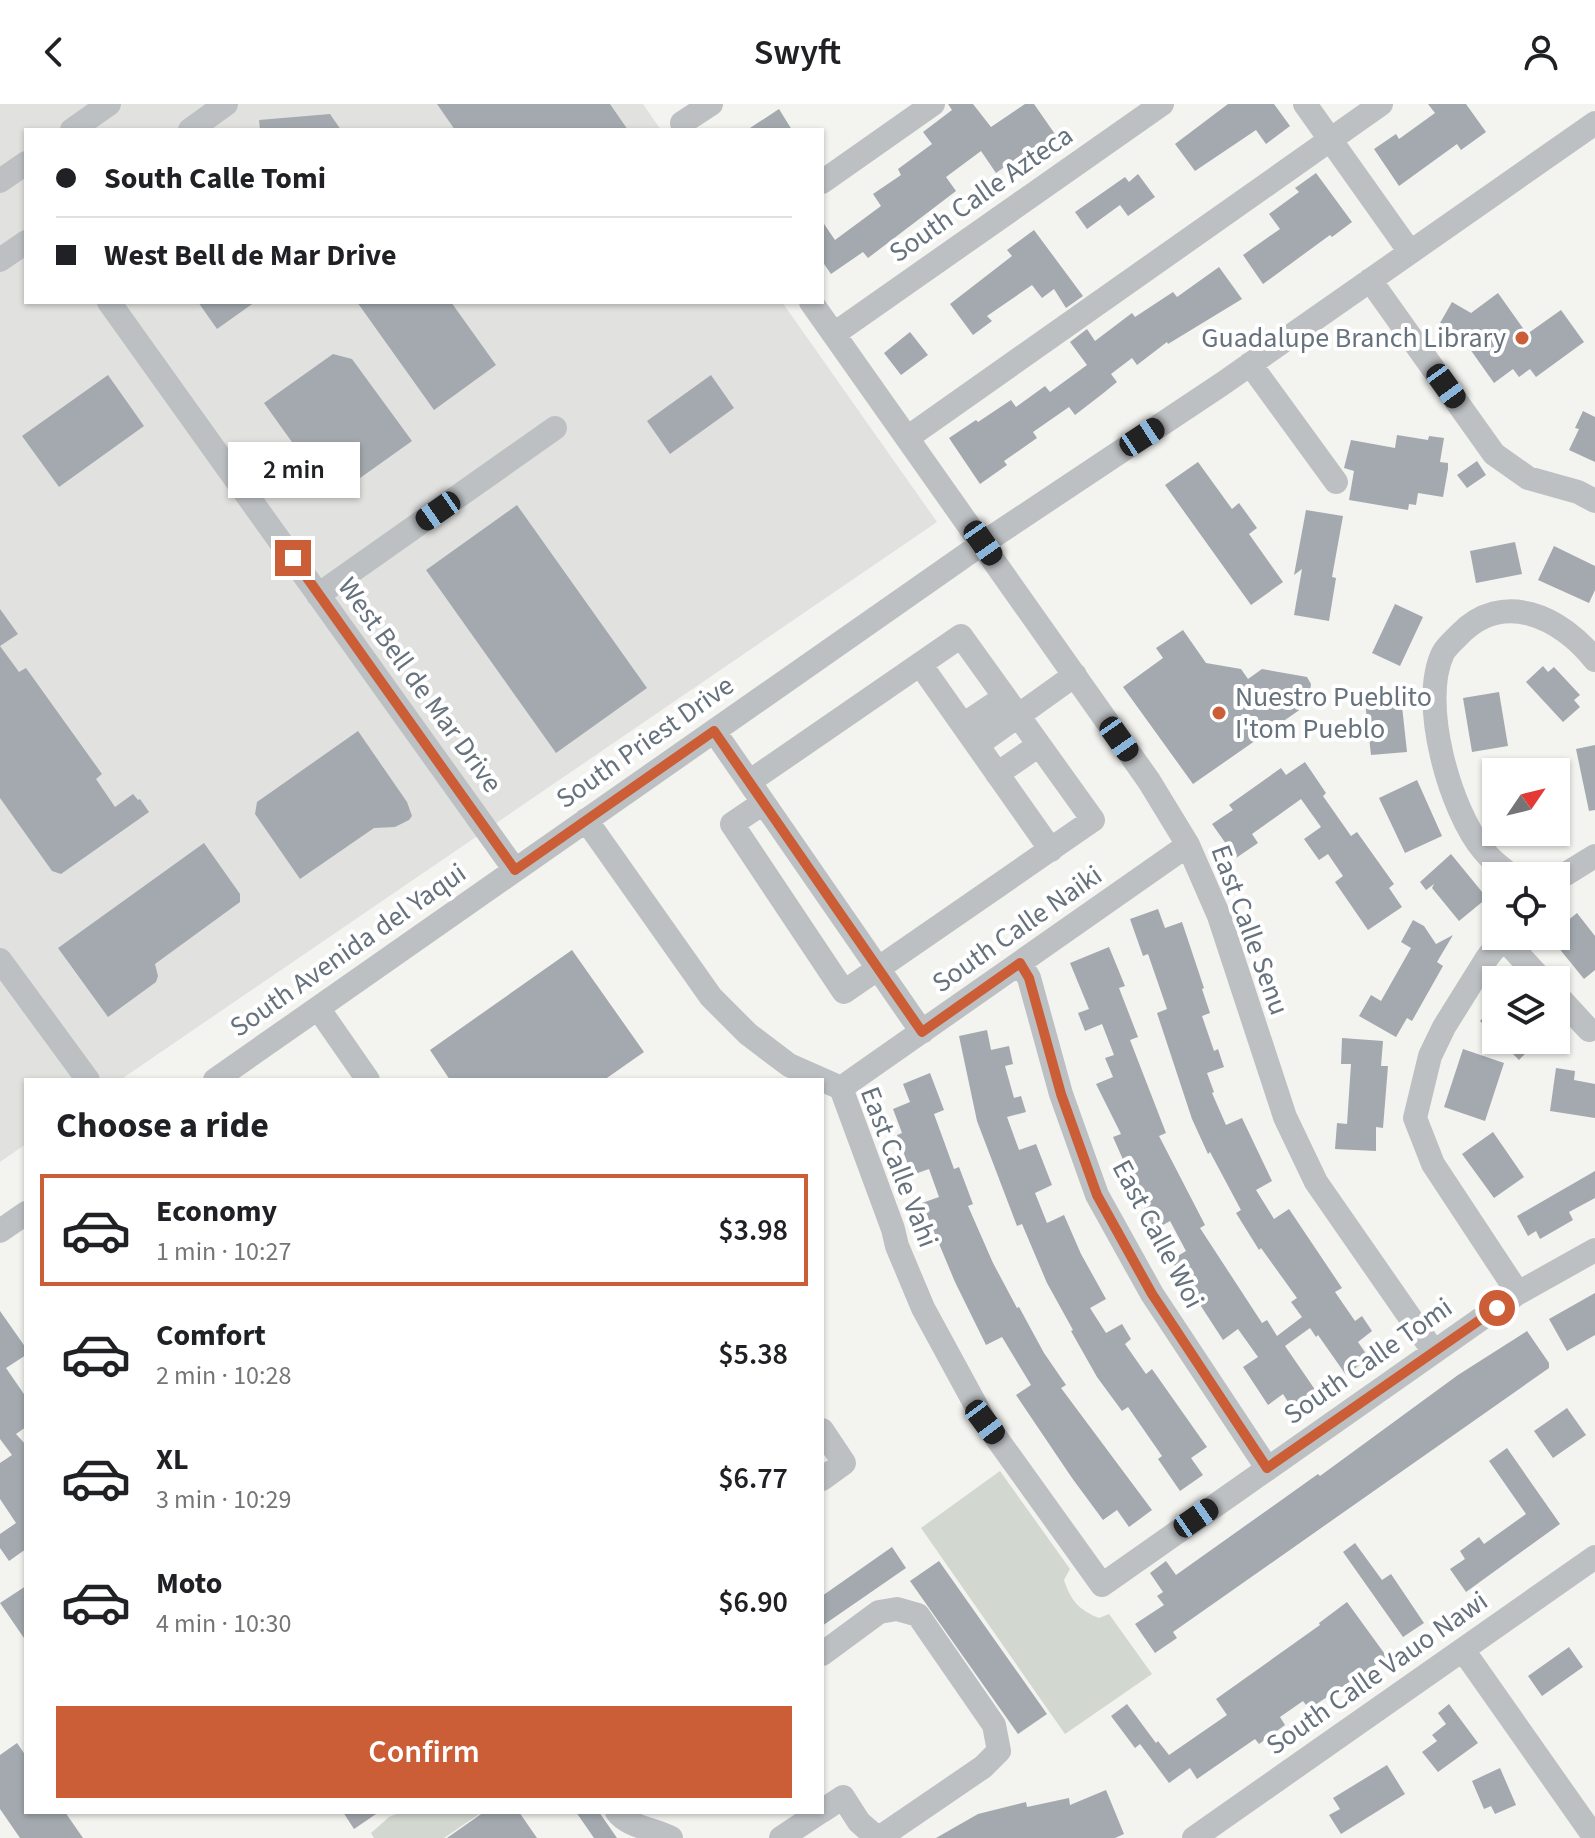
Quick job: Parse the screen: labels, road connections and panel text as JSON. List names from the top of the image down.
{
  "streets": {
    "street": [
      "South Calle Azteca",
      "West Bell de Mar Drive",
      "South Priest Drive",
      "South Calle Naiki",
      "East Calle Senu",
      "South Avenida del Yaqui",
      "East Calle Vahi",
      "East Calle Woi",
      "South Calle Tomi",
      "South Calle Vauo Nawi"
    ]
  },
  "crossings": [
    ["South Calle Azteca", "East Calle Senu"],
    ["West Bell de Mar Drive", "South Priest Drive"],
    ["West Bell de Mar Drive", "South Avenida del Yaqui"],
    ["South Priest Drive", "East Calle Senu"],
    ["South Priest Drive", "South Avenida del Yaqui"],
    ["South Priest Drive", "East Calle Vahi"],
    ["South Calle Naiki", "East Calle Senu"],
    ["South Calle Naiki", "East Calle Vahi"],
    ["South Calle Naiki", "East Calle Woi"],
    ["East Calle Senu", "South Calle Tomi"],
    ["East Calle Vahi", "South Calle Tomi"],
    ["East Calle Woi", "South Calle Tomi"]
  ],
  "places": ["Guadalupe Branch Library", "Nuestro Pueblito I'tom Pueblo"],
  "north": "top right",
  "page": {
    "header": "Swyft",
    "banner": ["South Calle Tomi", "West Bell de Mar Drive"],
    "bubble": "2 min",
    "heading": "Choose a ride",
    "list": [
      {
        "name": "Economy",
        "note": "1 min · 10:27",
        "value": "$3.98"
      },
      {
        "name": "Comfort",
        "note": "2 min · 10:28",
        "value": "$5.38"
      },
      {
        "name": "XL",
        "note": "3 min · 10:29",
        "value": "$6.77"
      },
      {
        "name": "Moto",
        "note": "4 min · 10:30",
        "value": "$6.90"
      }
    ],
    "buttons": "Confirm"
  }
}
